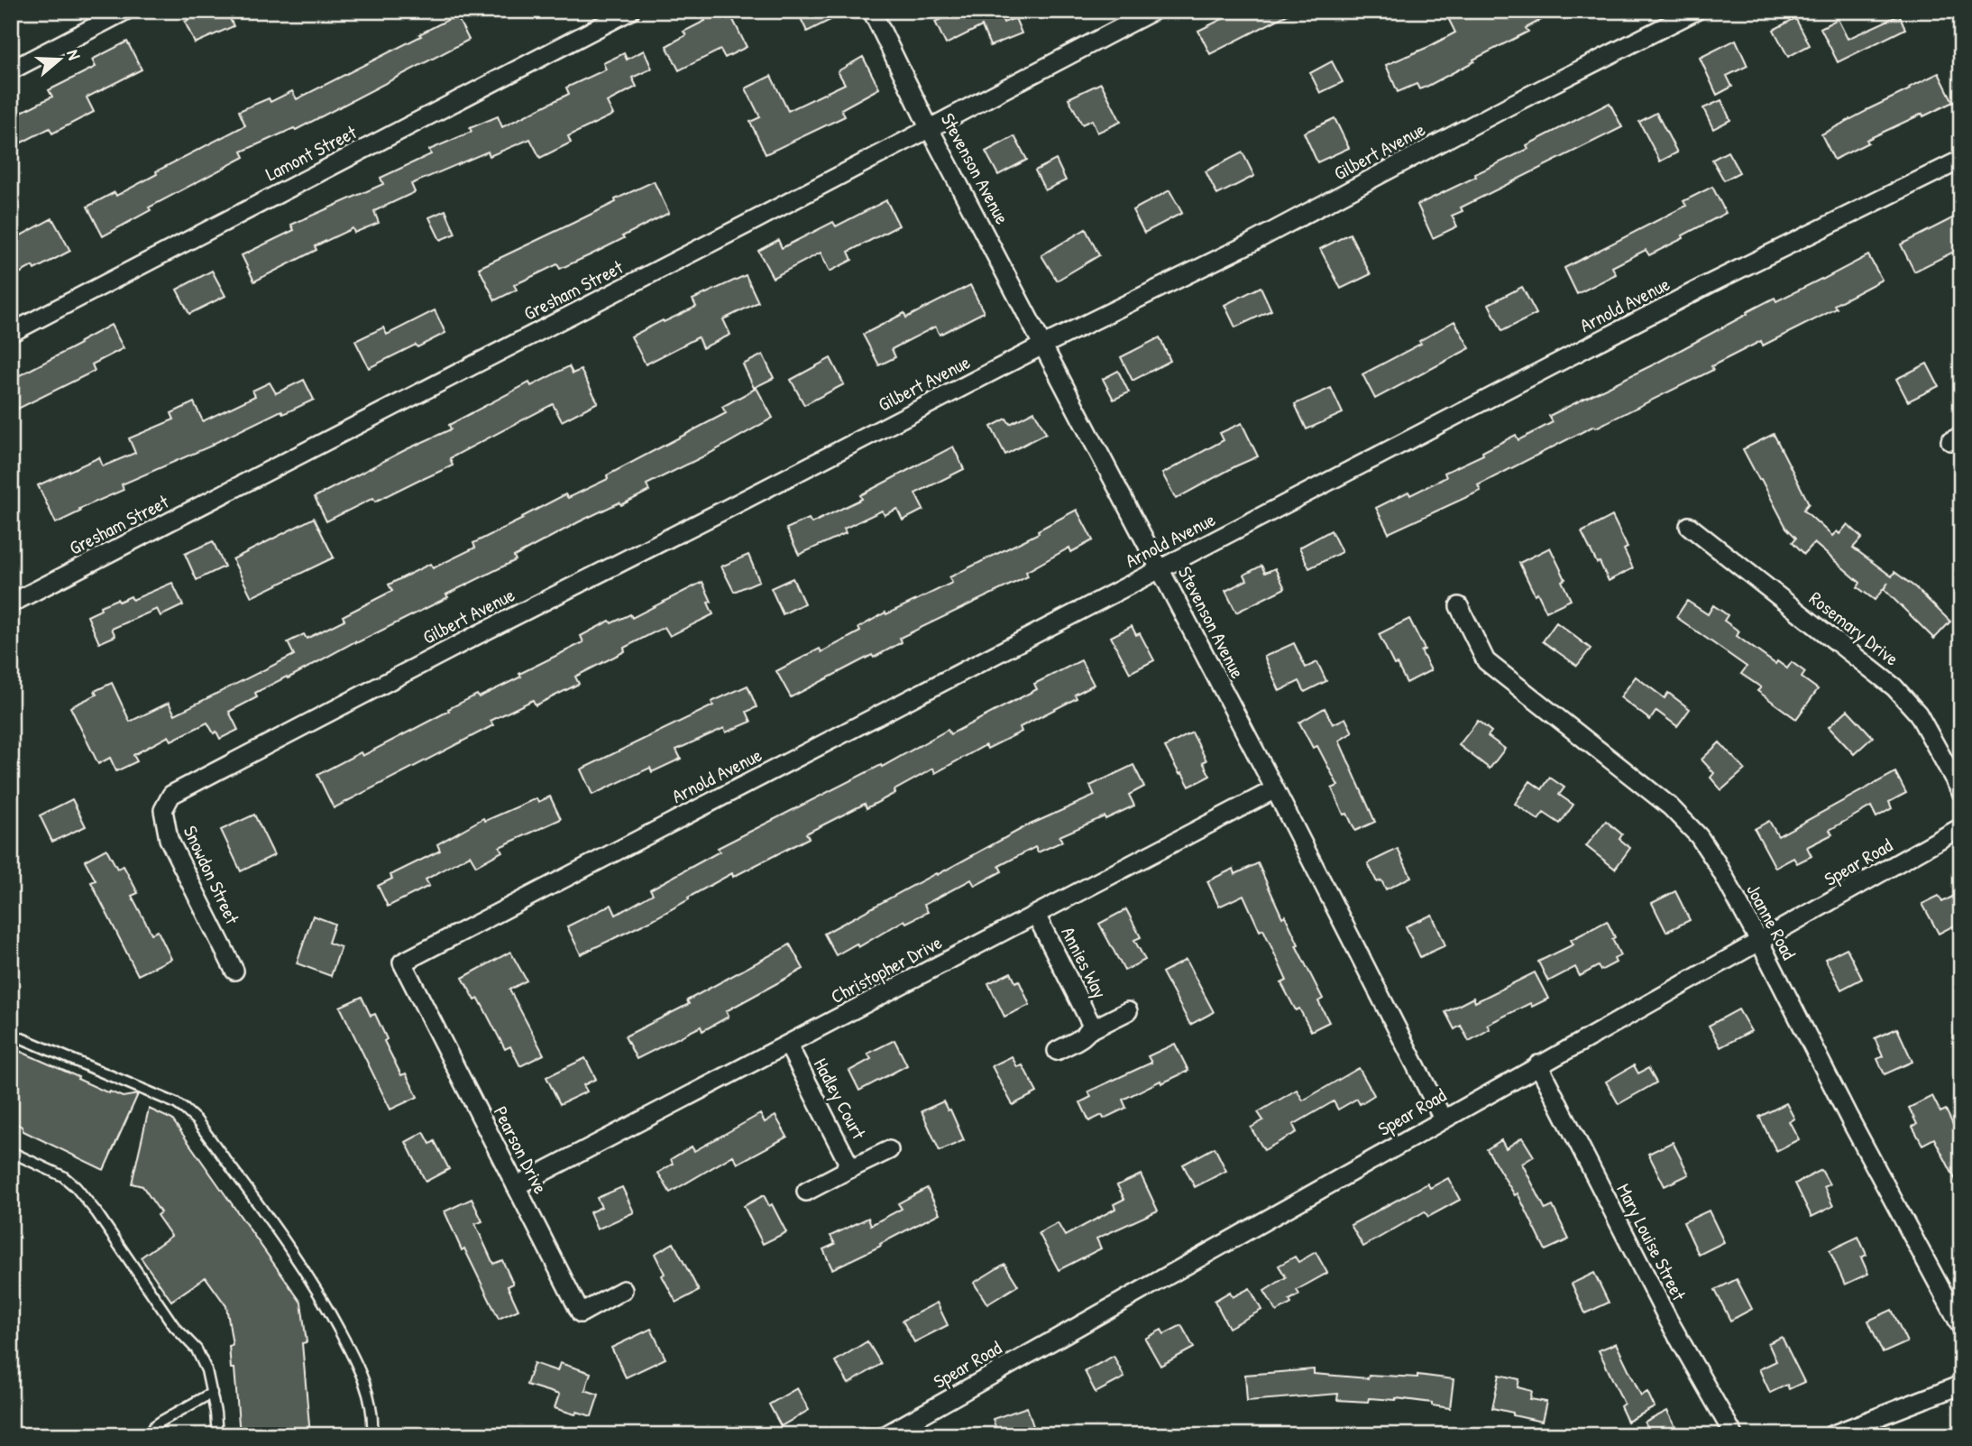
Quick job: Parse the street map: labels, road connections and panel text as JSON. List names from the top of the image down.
{
  "streets": {
    "street": [
      "Gilbert Avenue",
      "Lamont Street",
      "Stevenson Avenue",
      "Gresham Street",
      "Arnold Avenue",
      "Rosemary Drive",
      "Spear Road",
      "Snowdon Street",
      "Joanne Road",
      "Annies Way",
      "Christopher Drive",
      "Hadley Court",
      "Pearson Drive",
      "Mary Louise Street"
    ]
  },
  "crossings": [
    ["Gilbert Avenue", "Stevenson Avenue"],
    ["Gilbert Avenue", "Snowdon Street"],
    ["Stevenson Avenue", "Gresham Street"],
    ["Stevenson Avenue", "Arnold Avenue"],
    ["Stevenson Avenue", "Spear Road"],
    ["Stevenson Avenue", "Christopher Drive"],
    ["Arnold Avenue", "Pearson Drive"],
    ["Spear Road", "Joanne Road"],
    ["Spear Road", "Mary Louise Street"],
    ["Annies Way", "Christopher Drive"],
    ["Christopher Drive", "Hadley Court"],
    ["Christopher Drive", "Pearson Drive"]
  ],
  "north": "right"
}
